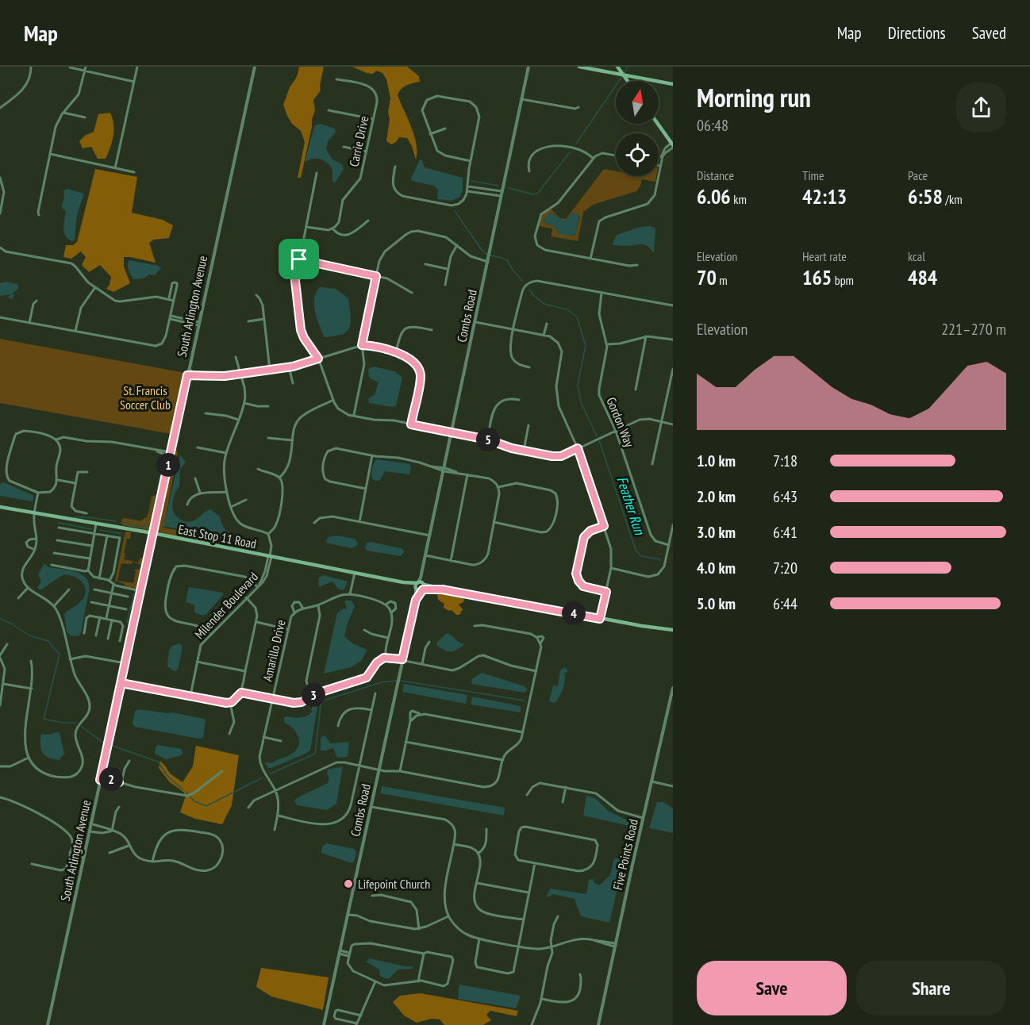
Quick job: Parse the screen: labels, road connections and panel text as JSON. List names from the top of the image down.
{
  "streets": {
    "main road": ["East Stop 11 Road"],
    "street": [
      "Carrie Drive",
      "South Arlington Avenue",
      "Combs Road",
      "Gordon Way",
      "Milender Boulevard",
      "Amarillo Drive",
      "Five Points Road"
    ]
  },
  "crossings": [
    ["South Arlington Avenue", "East Stop 11 Road"],
    ["Combs Road", "East Stop 11 Road"]
  ],
  "water": ["Feather Run"],
  "parks": ["St. Francis Soccer Club"],
  "places": ["Lifepoint Church"],
  "north": "top",
  "page": {
    "header": "Map",
    "nav": ["Map", "Directions", "Saved"],
    "heading": ["Morning run", "06:48"],
    "stats": [
      ["Distance", "6.06 km"],
      ["Time", "42:13"],
      ["Pace", "6:58 /km"],
      ["Elevation", "70 m"],
      ["Heart rate", "165 bpm"],
      ["kcal", "484"]
    ],
    "chart": ["Elevation", "221–270 m"],
    "pins": [
      "5",
      "1",
      "4",
      "3",
      "2"
    ],
    "list": [
      {
        "name": "1.0 km",
        "note": "7:18"
      },
      {
        "name": "2.0 km",
        "note": "6:43"
      },
      {
        "name": "3.0 km",
        "note": "6:41"
      },
      {
        "name": "4.0 km",
        "note": "7:20"
      },
      {
        "name": "5.0 km",
        "note": "6:44"
      }
    ],
    "buttons": ["Save", "Share"]
  }
}
